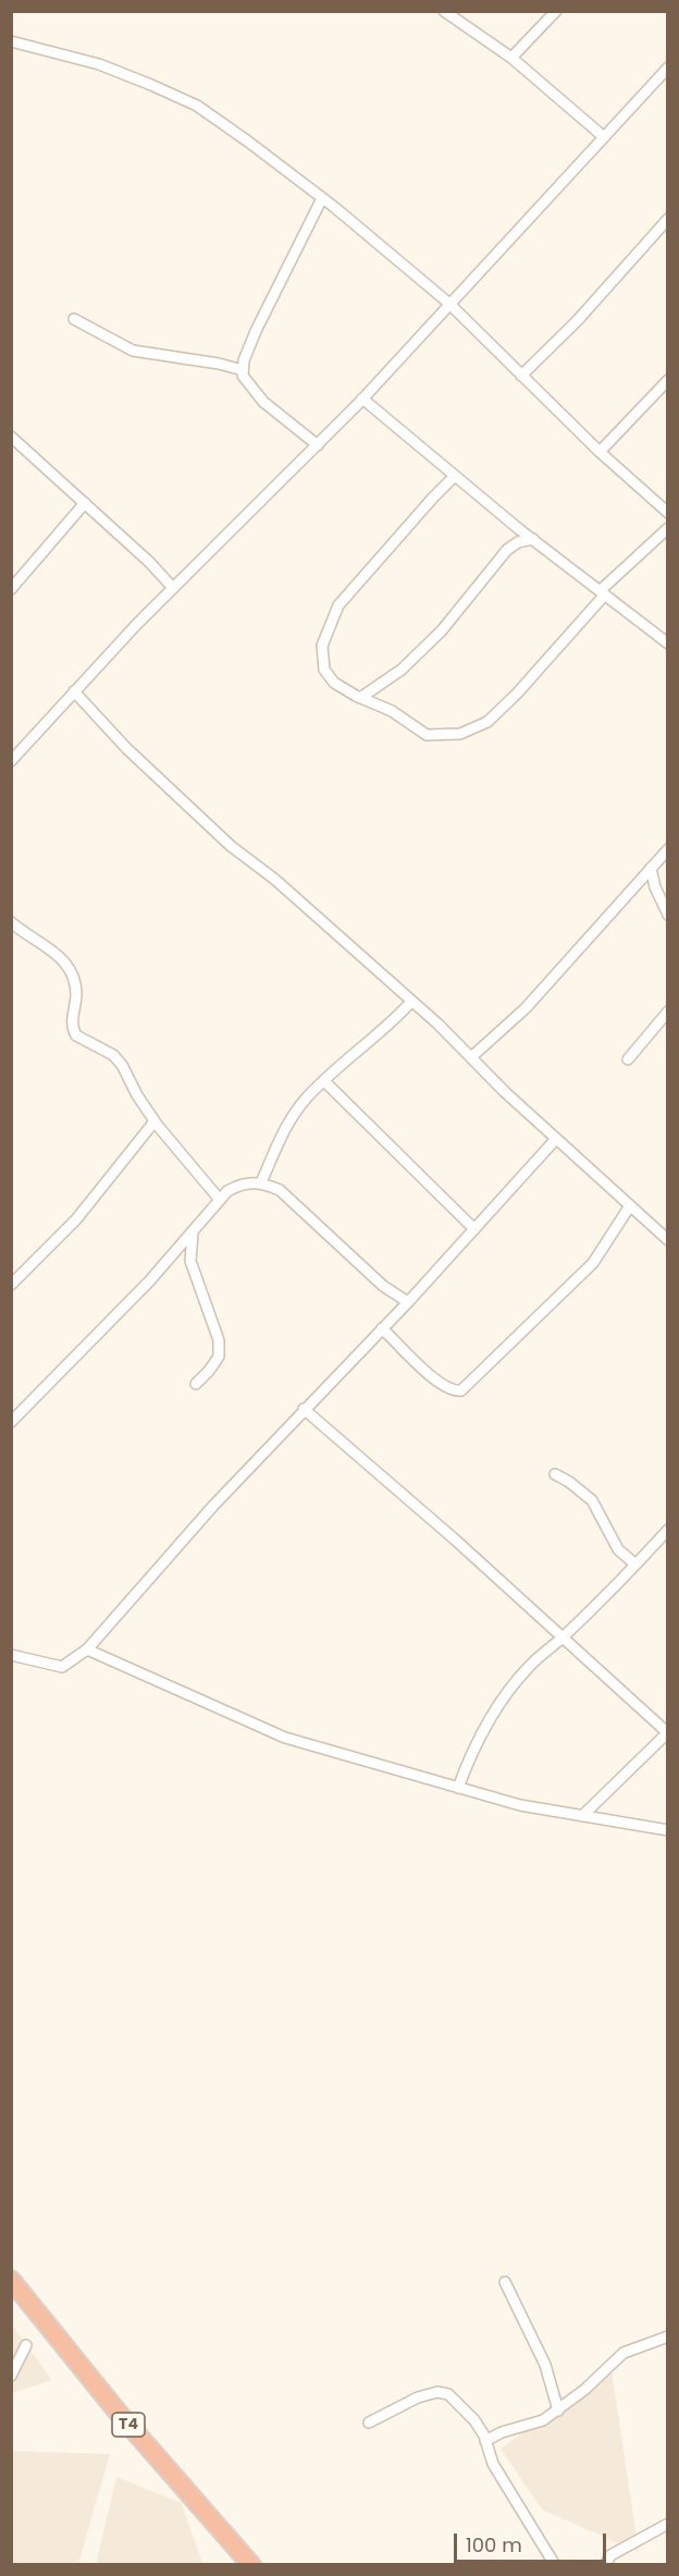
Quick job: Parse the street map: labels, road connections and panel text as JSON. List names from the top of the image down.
{
  "streets": {
    "highway": ["T4"]
  },
  "scale_bar": "100 m"
}
